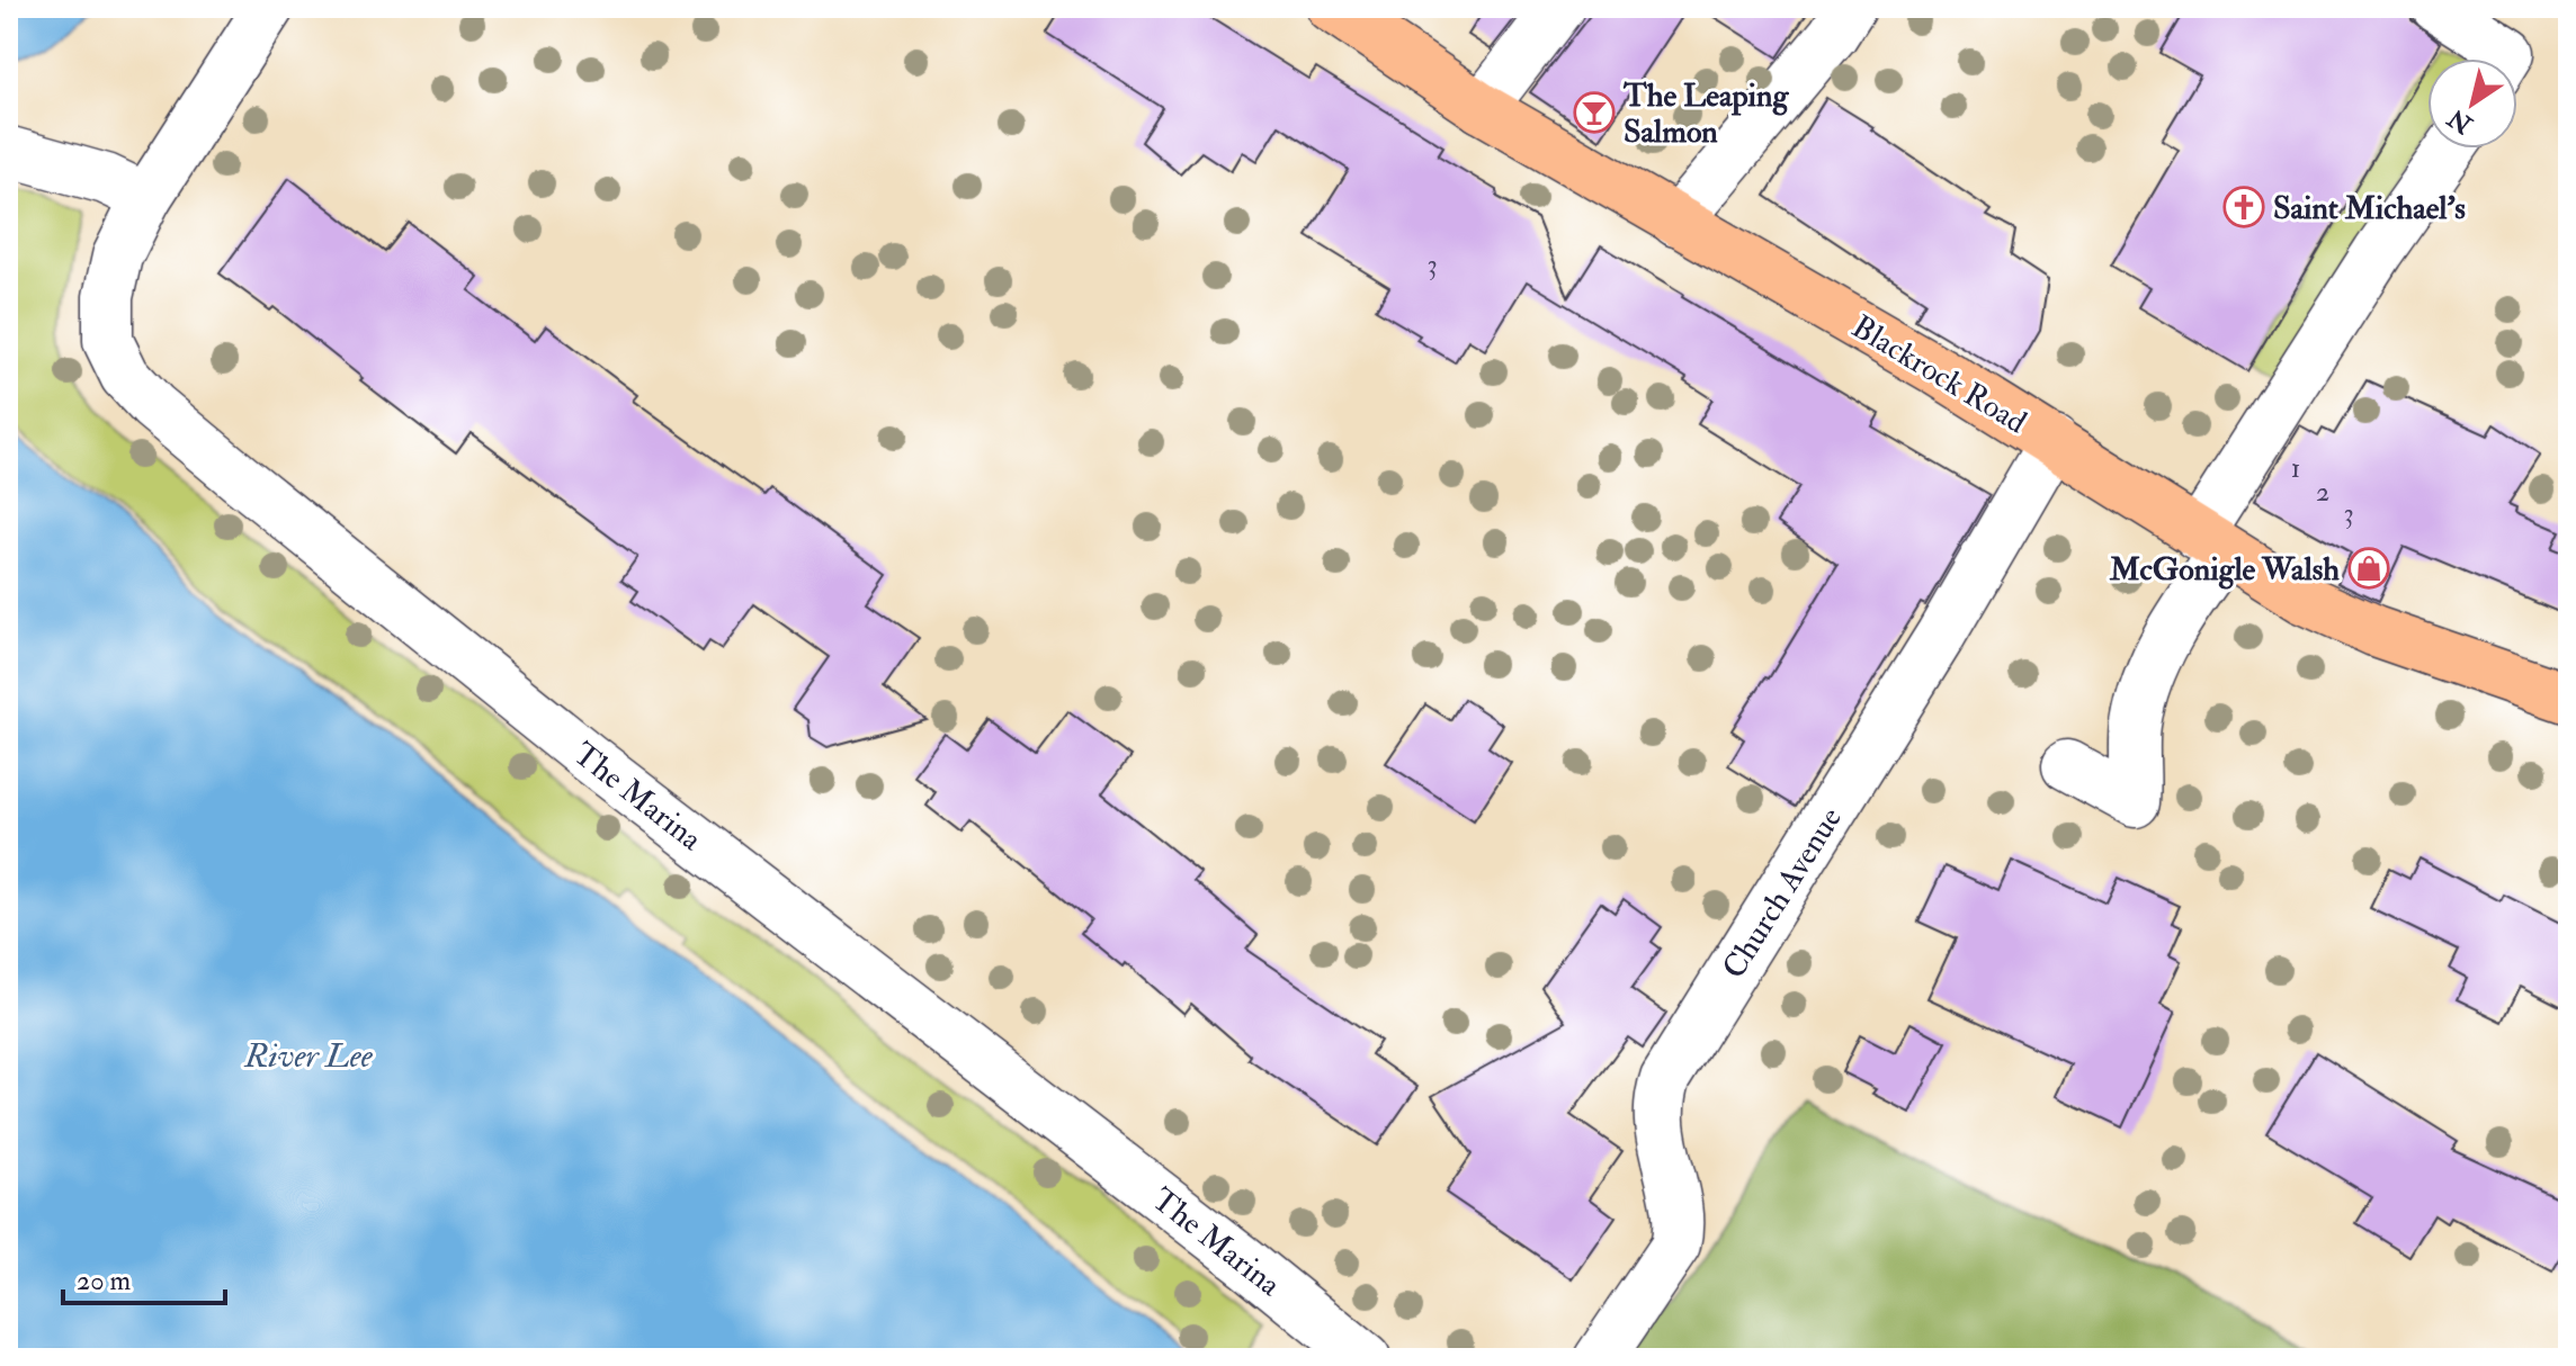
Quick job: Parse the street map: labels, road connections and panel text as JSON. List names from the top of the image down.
{
  "streets": {
    "main road": ["Blackrock Road"],
    "street": ["The Marina", "Church Avenue"]
  },
  "crossings": [
    ["Blackrock Road", "Church Avenue"]
  ],
  "water": ["River Lee"],
  "places": {
    "bar": ["The Leaping Salmon"],
    "church": ["Saint Michael's"],
    "shop": ["McGonigle Walsh"]
  },
  "house_numbers": [
    "3",
    "1",
    "2",
    "3"
  ],
  "scale_bar": "20 m",
  "north": "bottom left"
}
